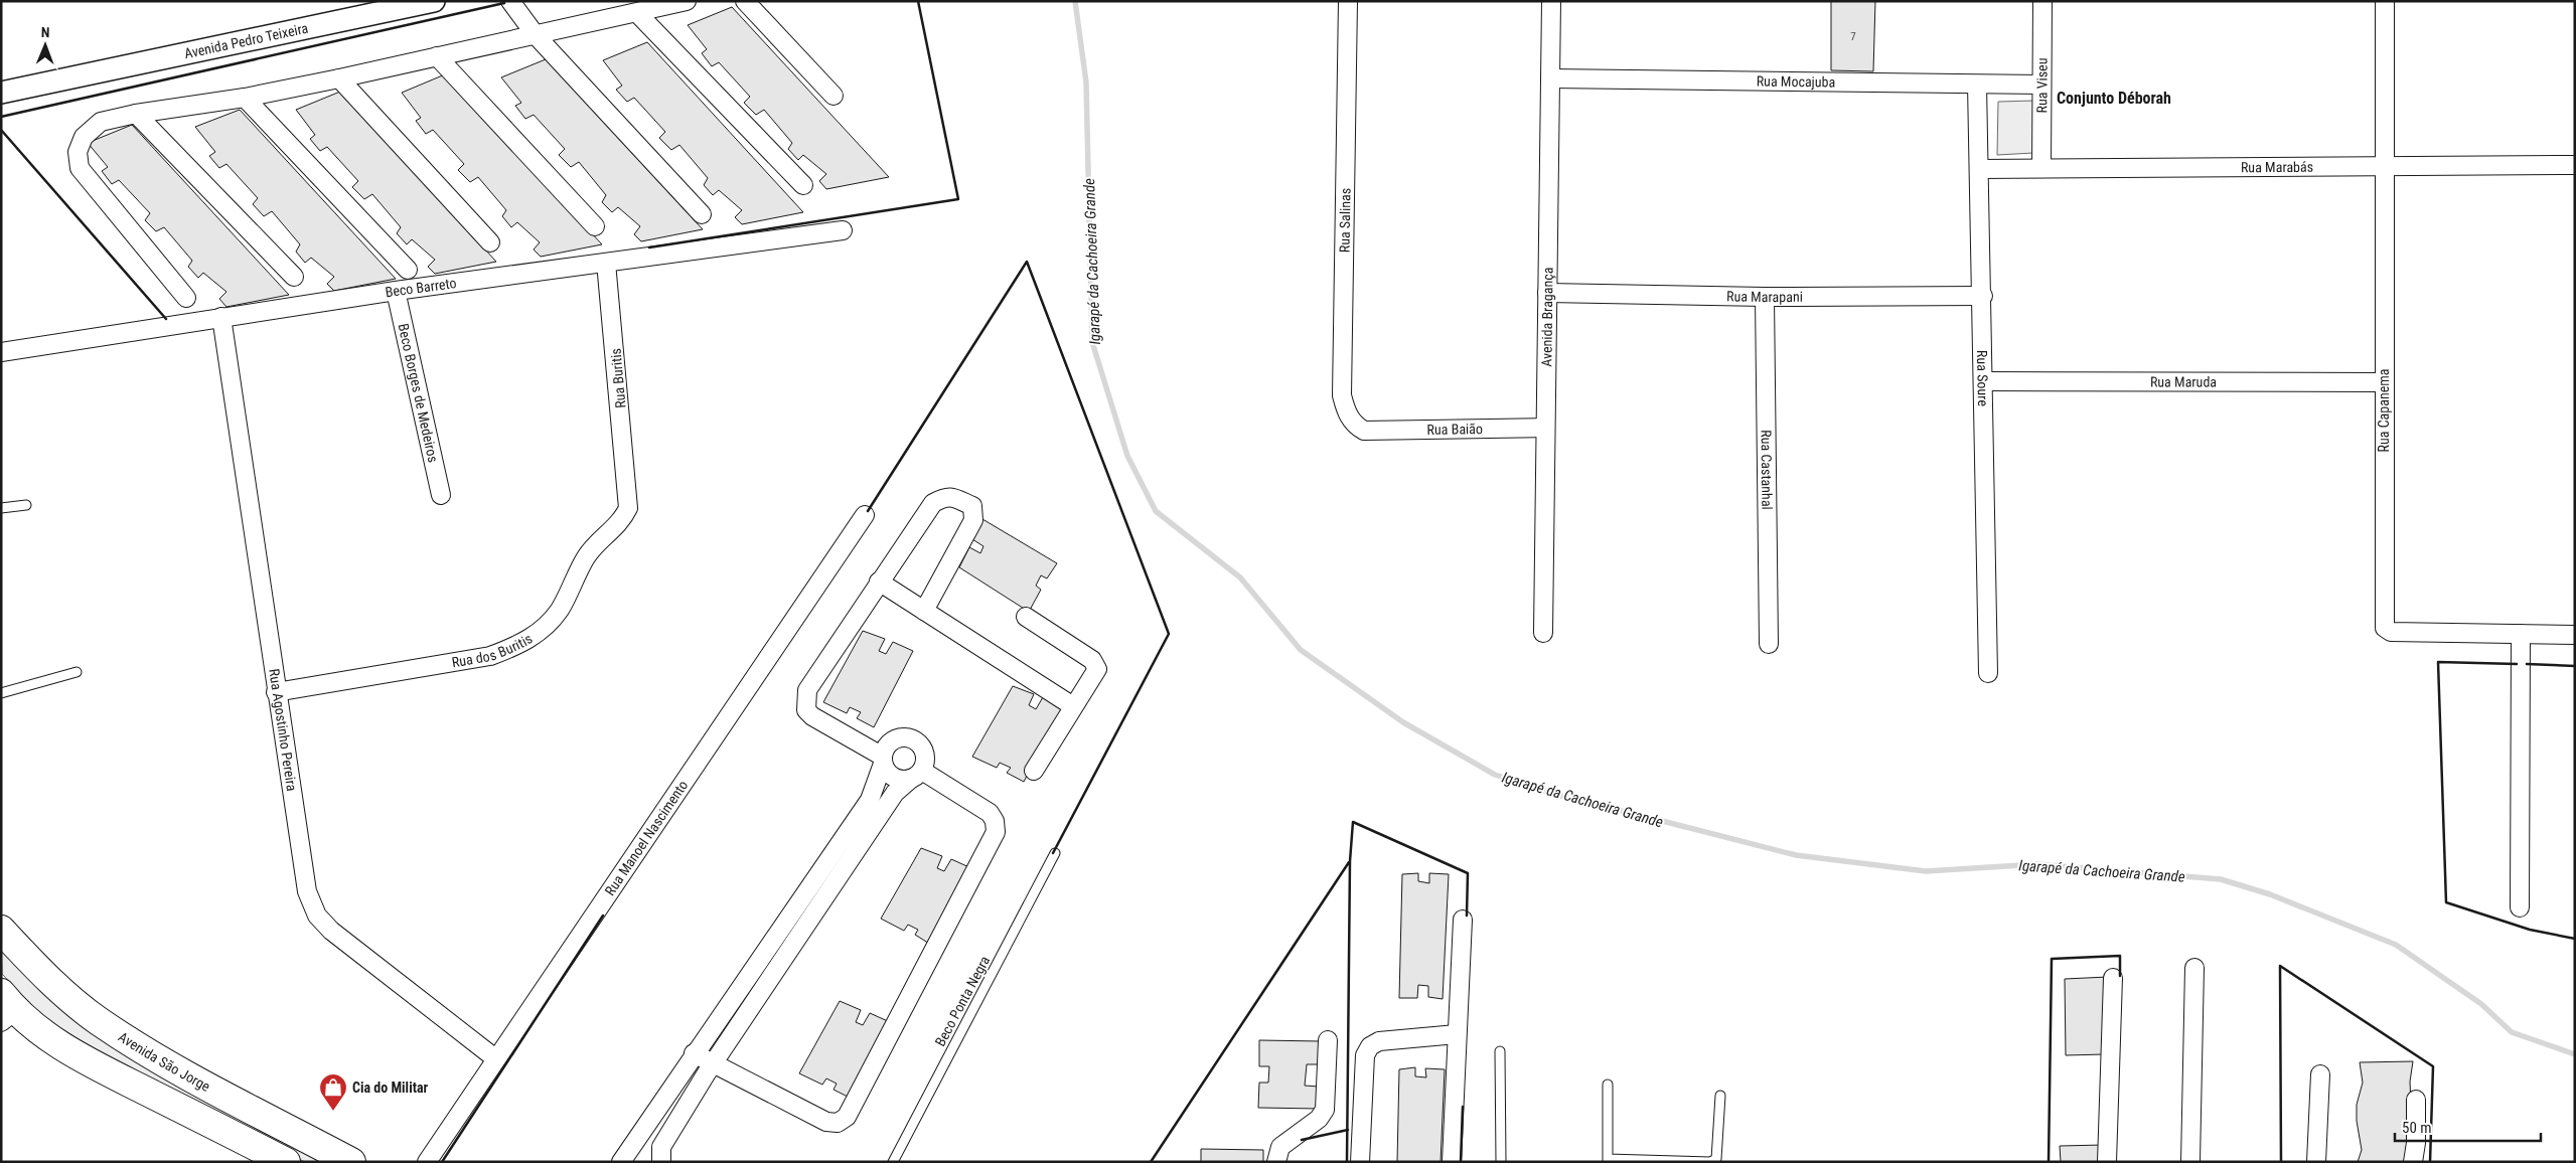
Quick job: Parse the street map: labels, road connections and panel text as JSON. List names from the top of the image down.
{
  "streets": {
    "main road": ["Avenida São Jorge"],
    "street": [
      "Avenida Pedro Teixeira",
      "Rua Mocajuba",
      "Rua Viseu",
      "Rua Marabás",
      "Rua Salinas",
      "Beco Barreto",
      "Rua Marapani",
      "Avenida Bragança",
      "Rua Buritis",
      "Rua Soure",
      "Rua Maruda",
      "Beco Borges de Medeiros",
      "Rua Capanema",
      "Rua Baião",
      "Rua Castanhal",
      "Rua dos Buritis",
      "Rua Agostinho Pereira",
      "Rua Manoel Nascimento"
    ],
    "lane": ["Beco Ponta Negra"]
  },
  "crossings": [
    ["Rua Mocajuba", "Rua Viseu"],
    ["Rua Mocajuba", "Avenida Bragança"],
    ["Rua Mocajuba", "Rua Soure"],
    ["Rua Viseu", "Rua Marabás"],
    ["Rua Marabás", "Rua Soure"],
    ["Rua Marabás", "Rua Capanema"],
    ["Rua Salinas", "Rua Baião"],
    ["Beco Barreto", "Rua Buritis"],
    ["Beco Barreto", "Beco Borges de Medeiros"],
    ["Beco Barreto", "Rua Agostinho Pereira"],
    ["Rua Marapani", "Avenida Bragança"],
    ["Rua Marapani", "Rua Soure"],
    ["Rua Marapani", "Rua Castanhal"],
    ["Avenida Bragança", "Rua Baião"],
    ["Rua Buritis", "Rua dos Buritis"],
    ["Rua Soure", "Rua Maruda"],
    ["Rua Maruda", "Rua Capanema"],
    ["Rua dos Buritis", "Rua Agostinho Pereira"],
    ["Rua Agostinho Pereira", "Rua Manoel Nascimento"]
  ],
  "districts": ["Conjunto Déborah"],
  "water": ["Igarapé da Cachoeira Grande"],
  "places": {
    "shop": ["Cia do Militar"]
  },
  "house_numbers": ["7"],
  "scale_bar": "50 m",
  "north": "top"
}
